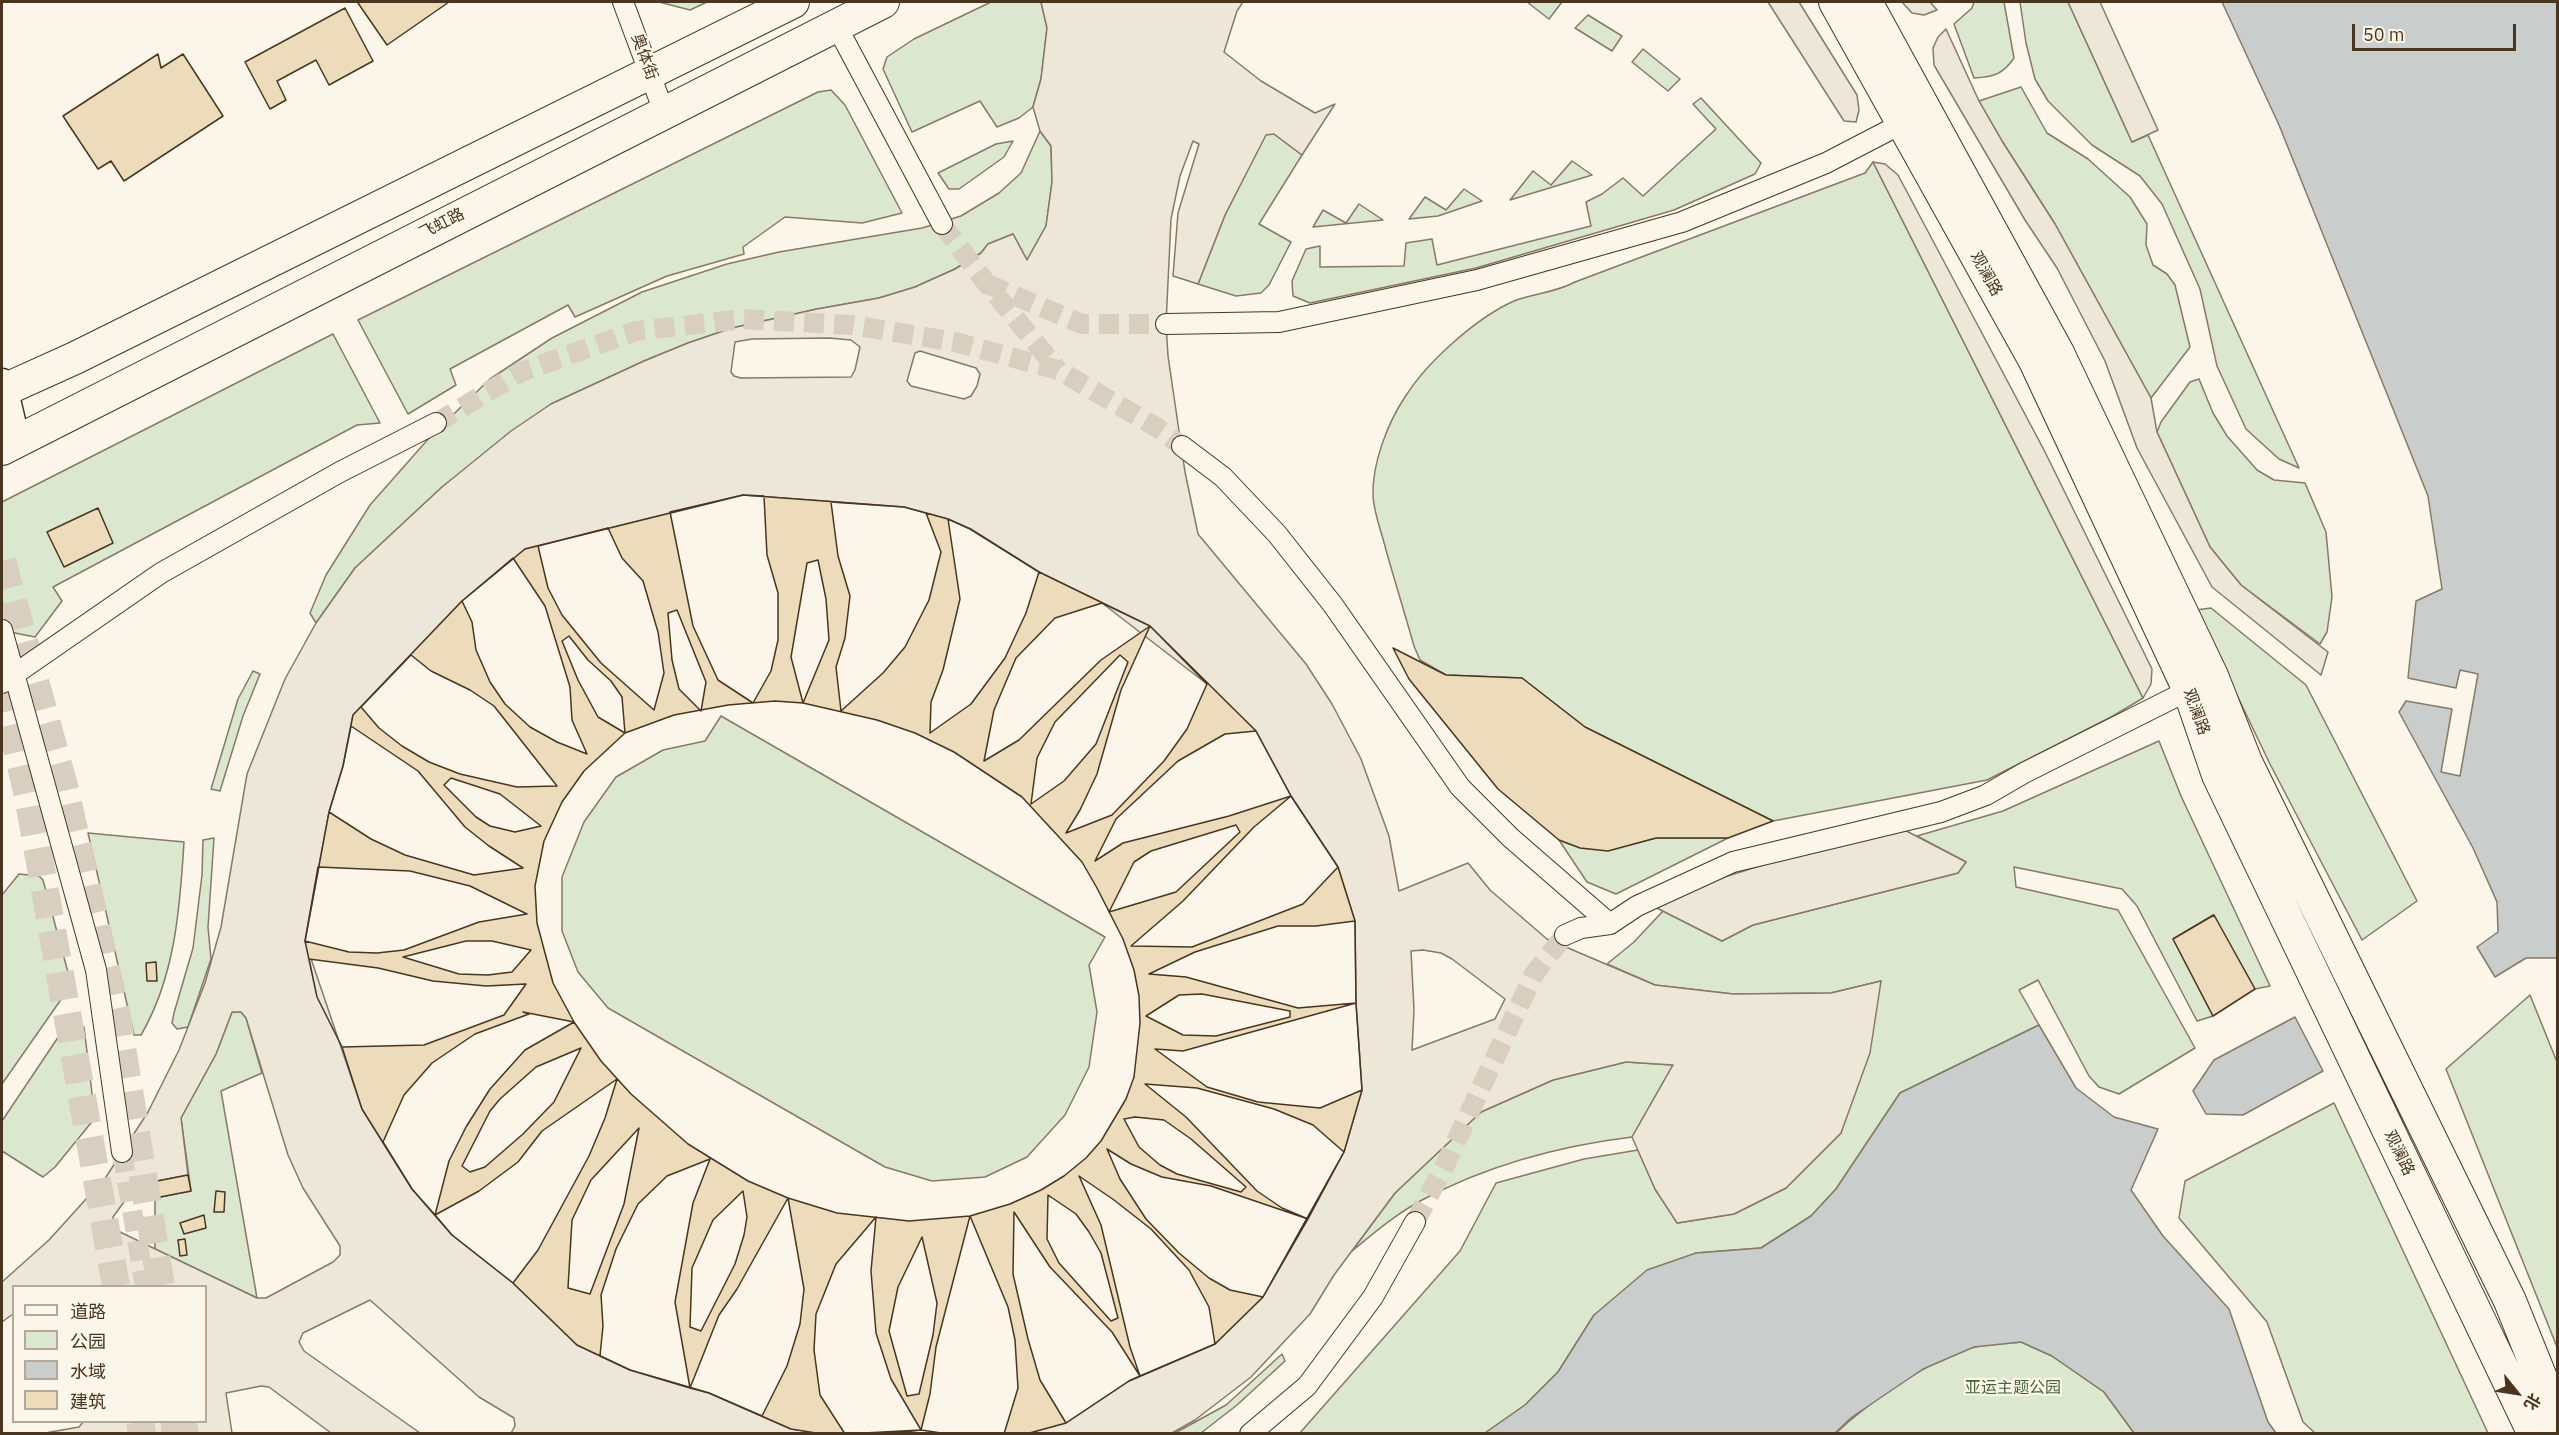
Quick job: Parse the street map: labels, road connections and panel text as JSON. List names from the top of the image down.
{
  "streets": {
    "main road": ["飞虹路", "观澜路"],
    "street": ["奥体街"]
  },
  "crossings": [
    ["奥体街", "飞虹路"]
  ],
  "parks": ["亚运主题公园"],
  "legend": [
    "道路",
    "公园",
    "水域",
    "建筑"
  ],
  "scale_bar": "50 m",
  "north": "bottom right"
}
